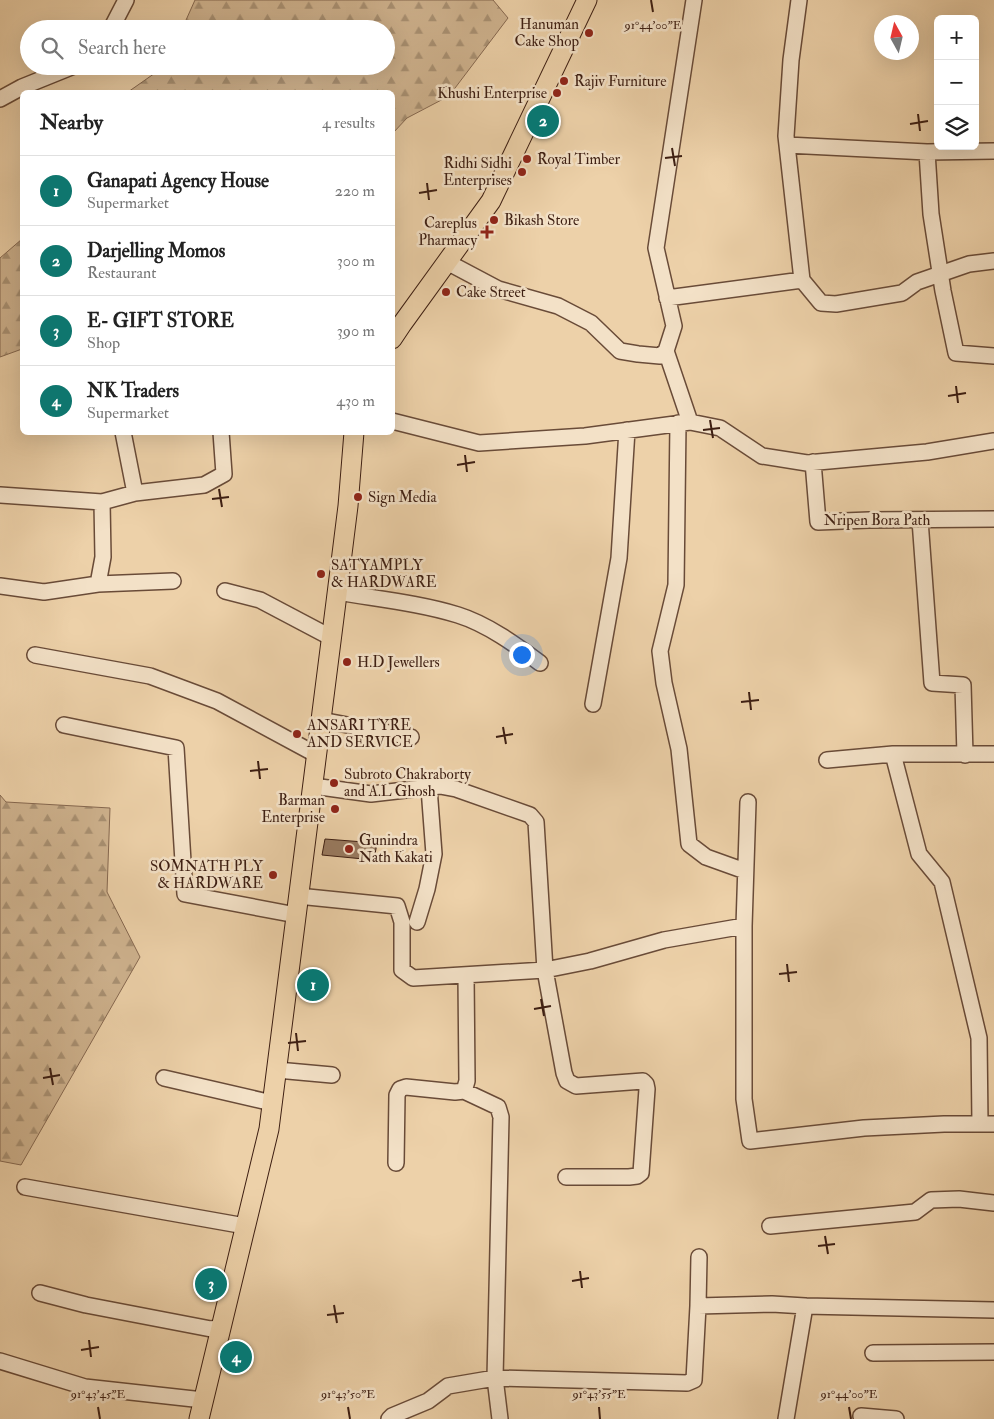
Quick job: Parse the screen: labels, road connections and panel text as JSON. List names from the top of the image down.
{
  "streets": {
    "street": ["Nripen Bora Path"]
  },
  "places": {
    "other": [
      "Hanuman Cake Shop",
      "Rajiv Furniture",
      "Khushi Enterprise",
      "Royal Timber",
      "Ridhi Sidhi Enterprises",
      "Bikash Store",
      "Cake Street",
      "Sign Media",
      "SATYAMPLY & HARDWARE",
      "H.D Jewellers",
      "ANSARI TYRE AND SERVICE",
      "Subroto Chakraborty and A.L Ghosh",
      "Barman Enterprise",
      "Gunindra Nath Kakati",
      "SOMNATH PLY & HARDWARE"
    ],
    "health": ["Careplus Pharmacy"]
  },
  "north": "top",
  "page": {
    "map_buttons": ["+", "−"],
    "search": "Search here",
    "heading": ["Nearby", "4 results"],
    "pins": [
      "2",
      "1",
      "3",
      "4"
    ],
    "list": [
      {
        "mark": "1",
        "name": "Ganapati Agency House",
        "note": "Supermarket",
        "value": "220 m"
      },
      {
        "mark": "2",
        "name": "Darjelling Momos",
        "note": "Restaurant",
        "value": "300 m"
      },
      {
        "mark": "3",
        "name": "E- GIFT STORE",
        "note": "Shop",
        "value": "390 m"
      },
      {
        "mark": "4",
        "name": "NK Traders",
        "note": "Supermarket",
        "value": "430 m"
      }
    ]
  },
  "coordinates": [
    "91°44'00\"E",
    "91°43'45\"E",
    "91°43'50\"E",
    "91°43'55\"E"
  ]
}
